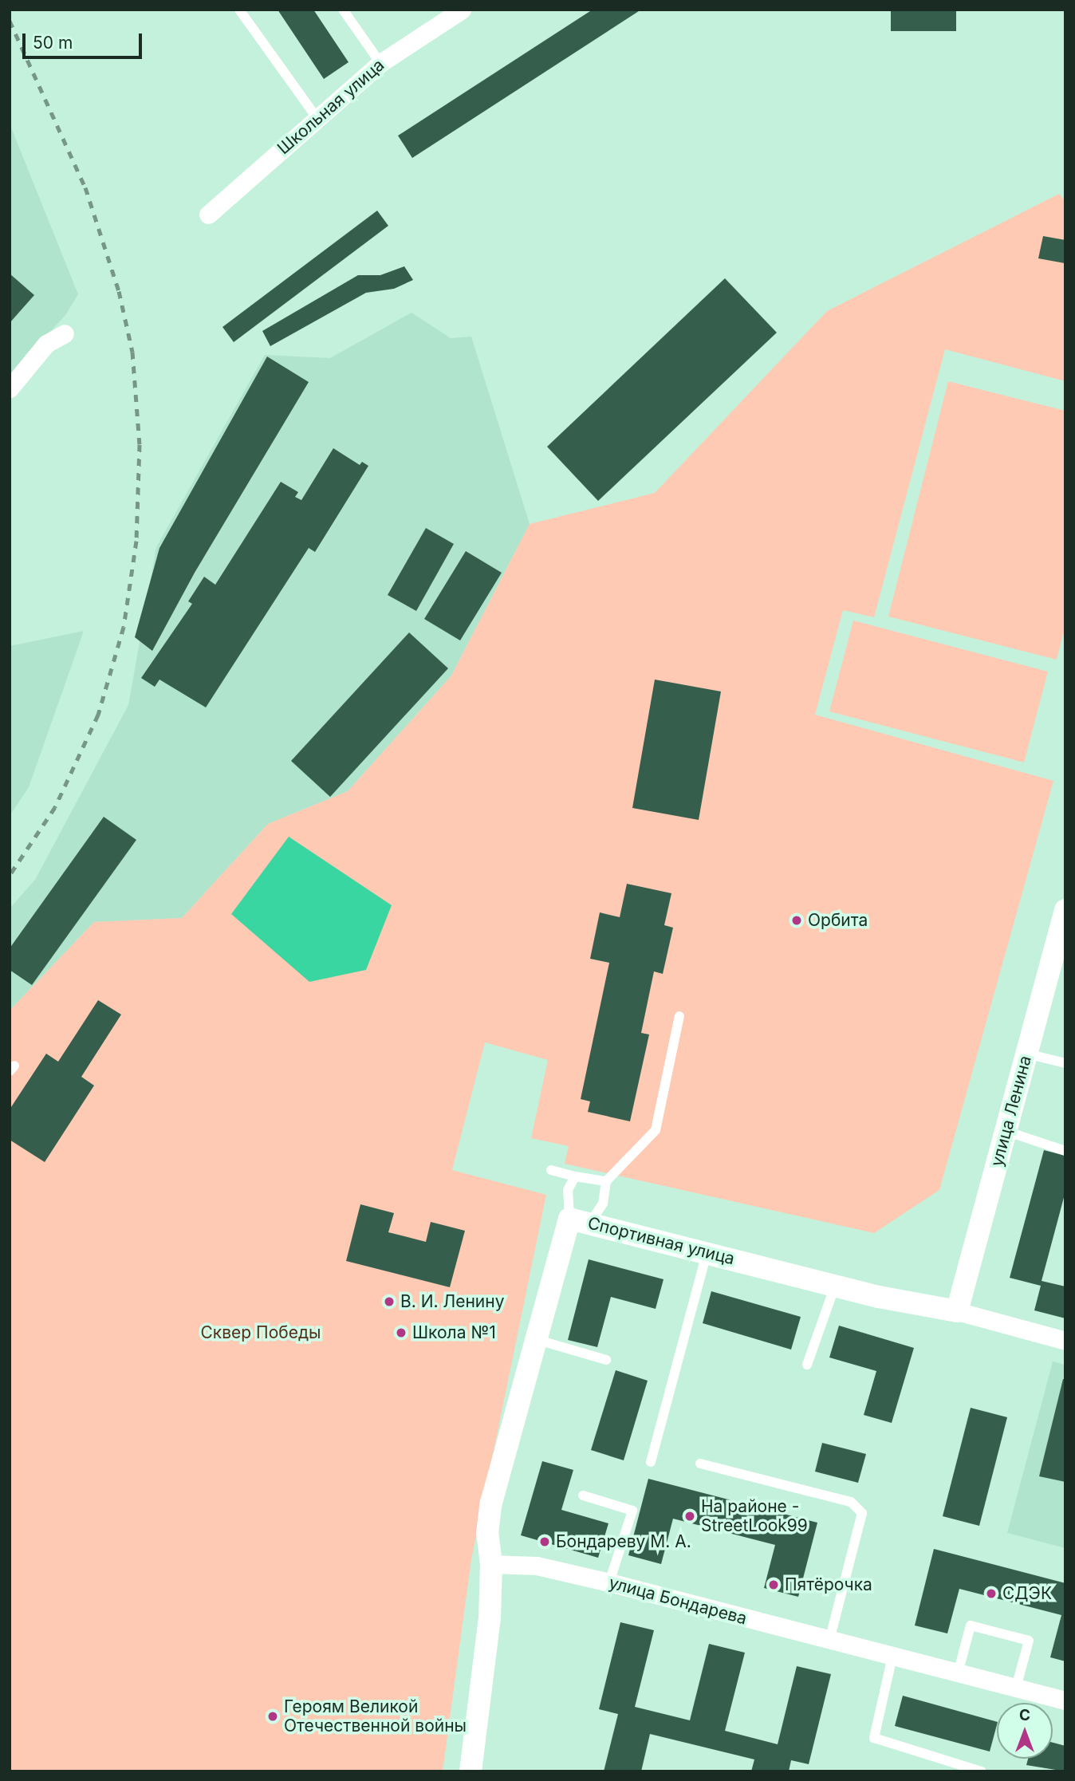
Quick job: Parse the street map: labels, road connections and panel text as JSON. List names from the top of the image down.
{
  "streets": {
    "street": [
      "Школьная улица",
      "улица Ленина",
      "Спортивная улица",
      "улица Бондарева"
    ]
  },
  "crossings": [
    ["улица Ленина", "Спортивная улица"],
    ["Спортивная улица", "улица Бондарева"]
  ],
  "parks": ["Сквер Победы"],
  "places": [
    "Орбита",
    "В. И. Ленину",
    "Школа №1",
    "На районе - StreetLook99",
    "Бондареву М. А.",
    "Пятёрочка",
    "СДЭК",
    "Героям Великой Отечественной войны"
  ],
  "scale_bar": "50 m",
  "north": "top"
}
